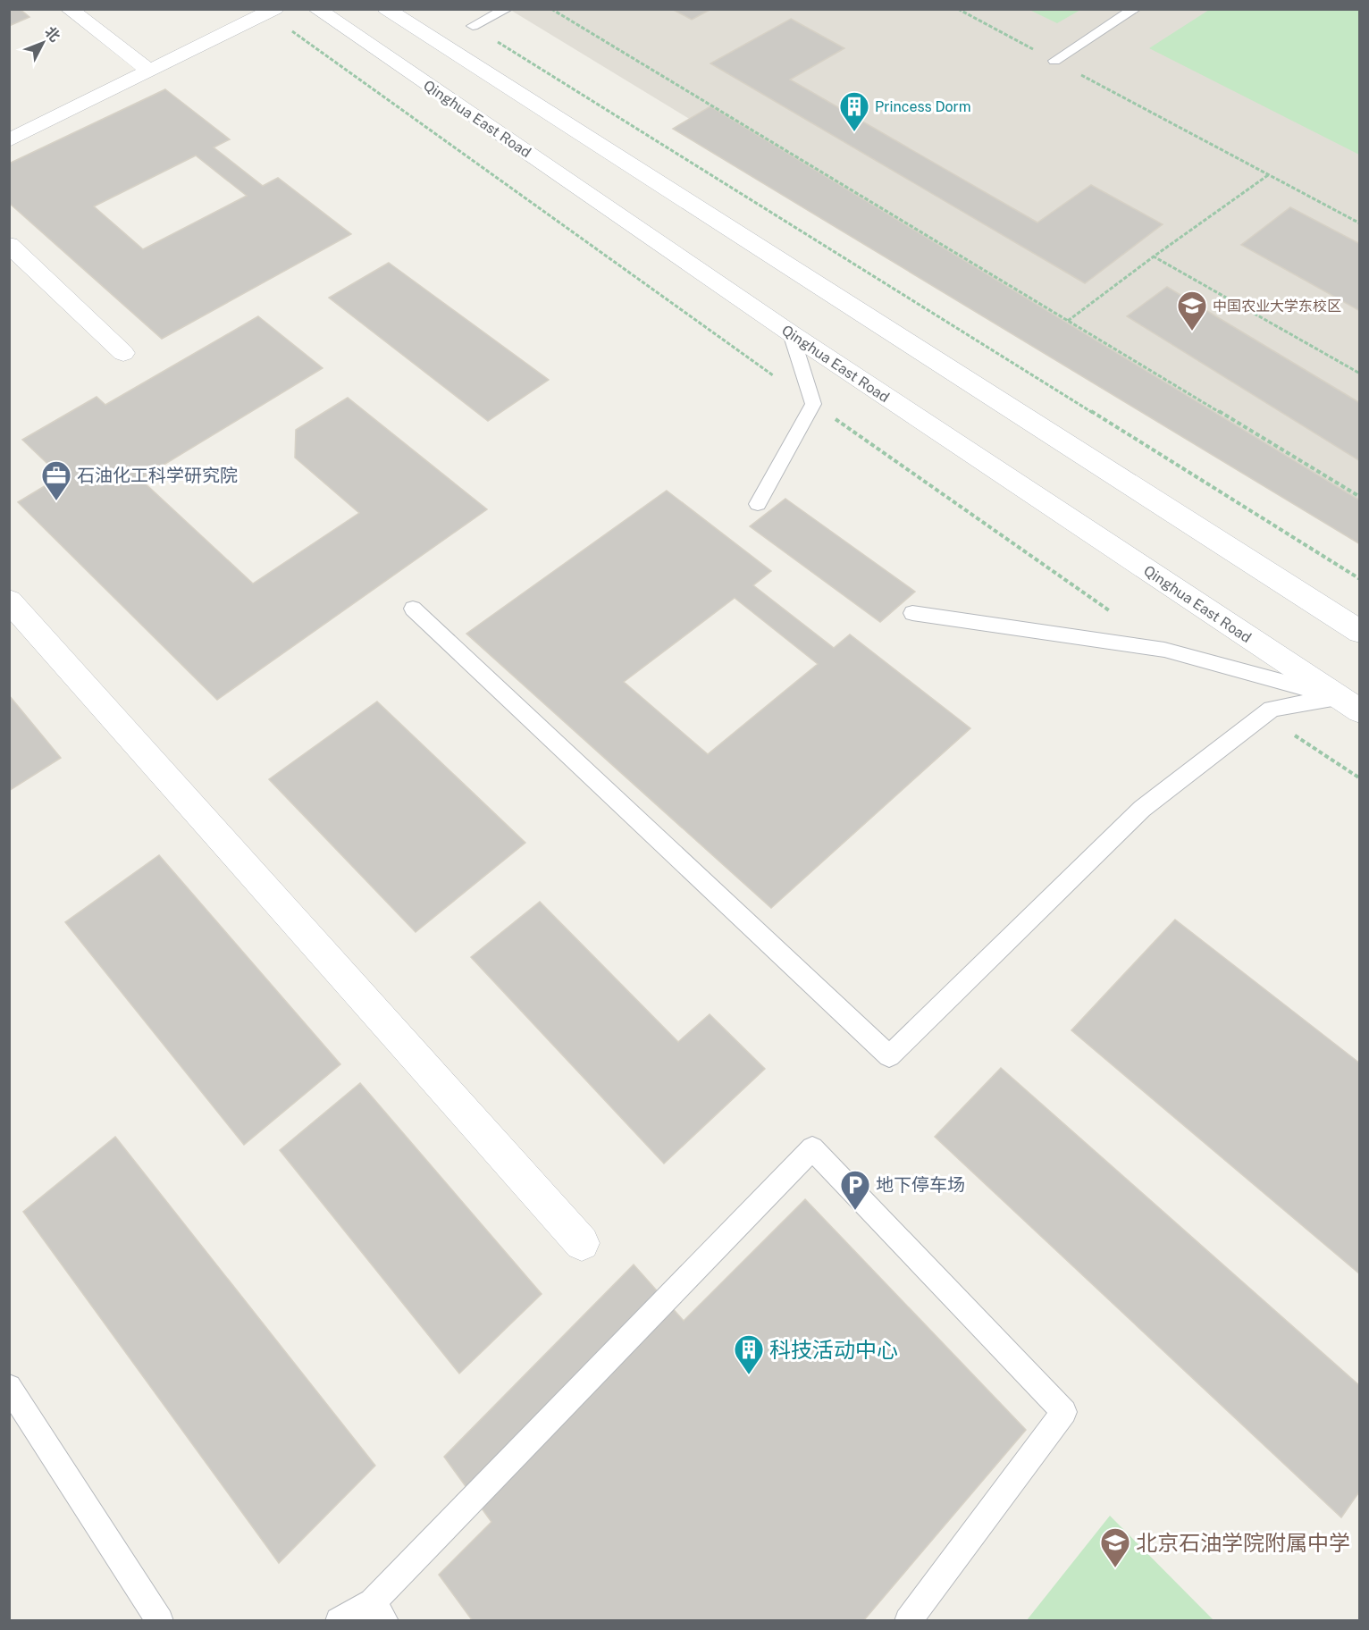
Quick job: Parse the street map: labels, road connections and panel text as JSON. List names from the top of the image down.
{
  "streets": {
    "main road": ["Qinghua East Road"]
  },
  "places": {
    "building": ["Princess Dorm", "科技活动中心"],
    "school or university": ["中国农业大学东校区", "北京石油学院附属中学"],
    "office": ["石油化工科学研究院"],
    "parking": ["地下停车场"]
  },
  "north": "top right"
}
